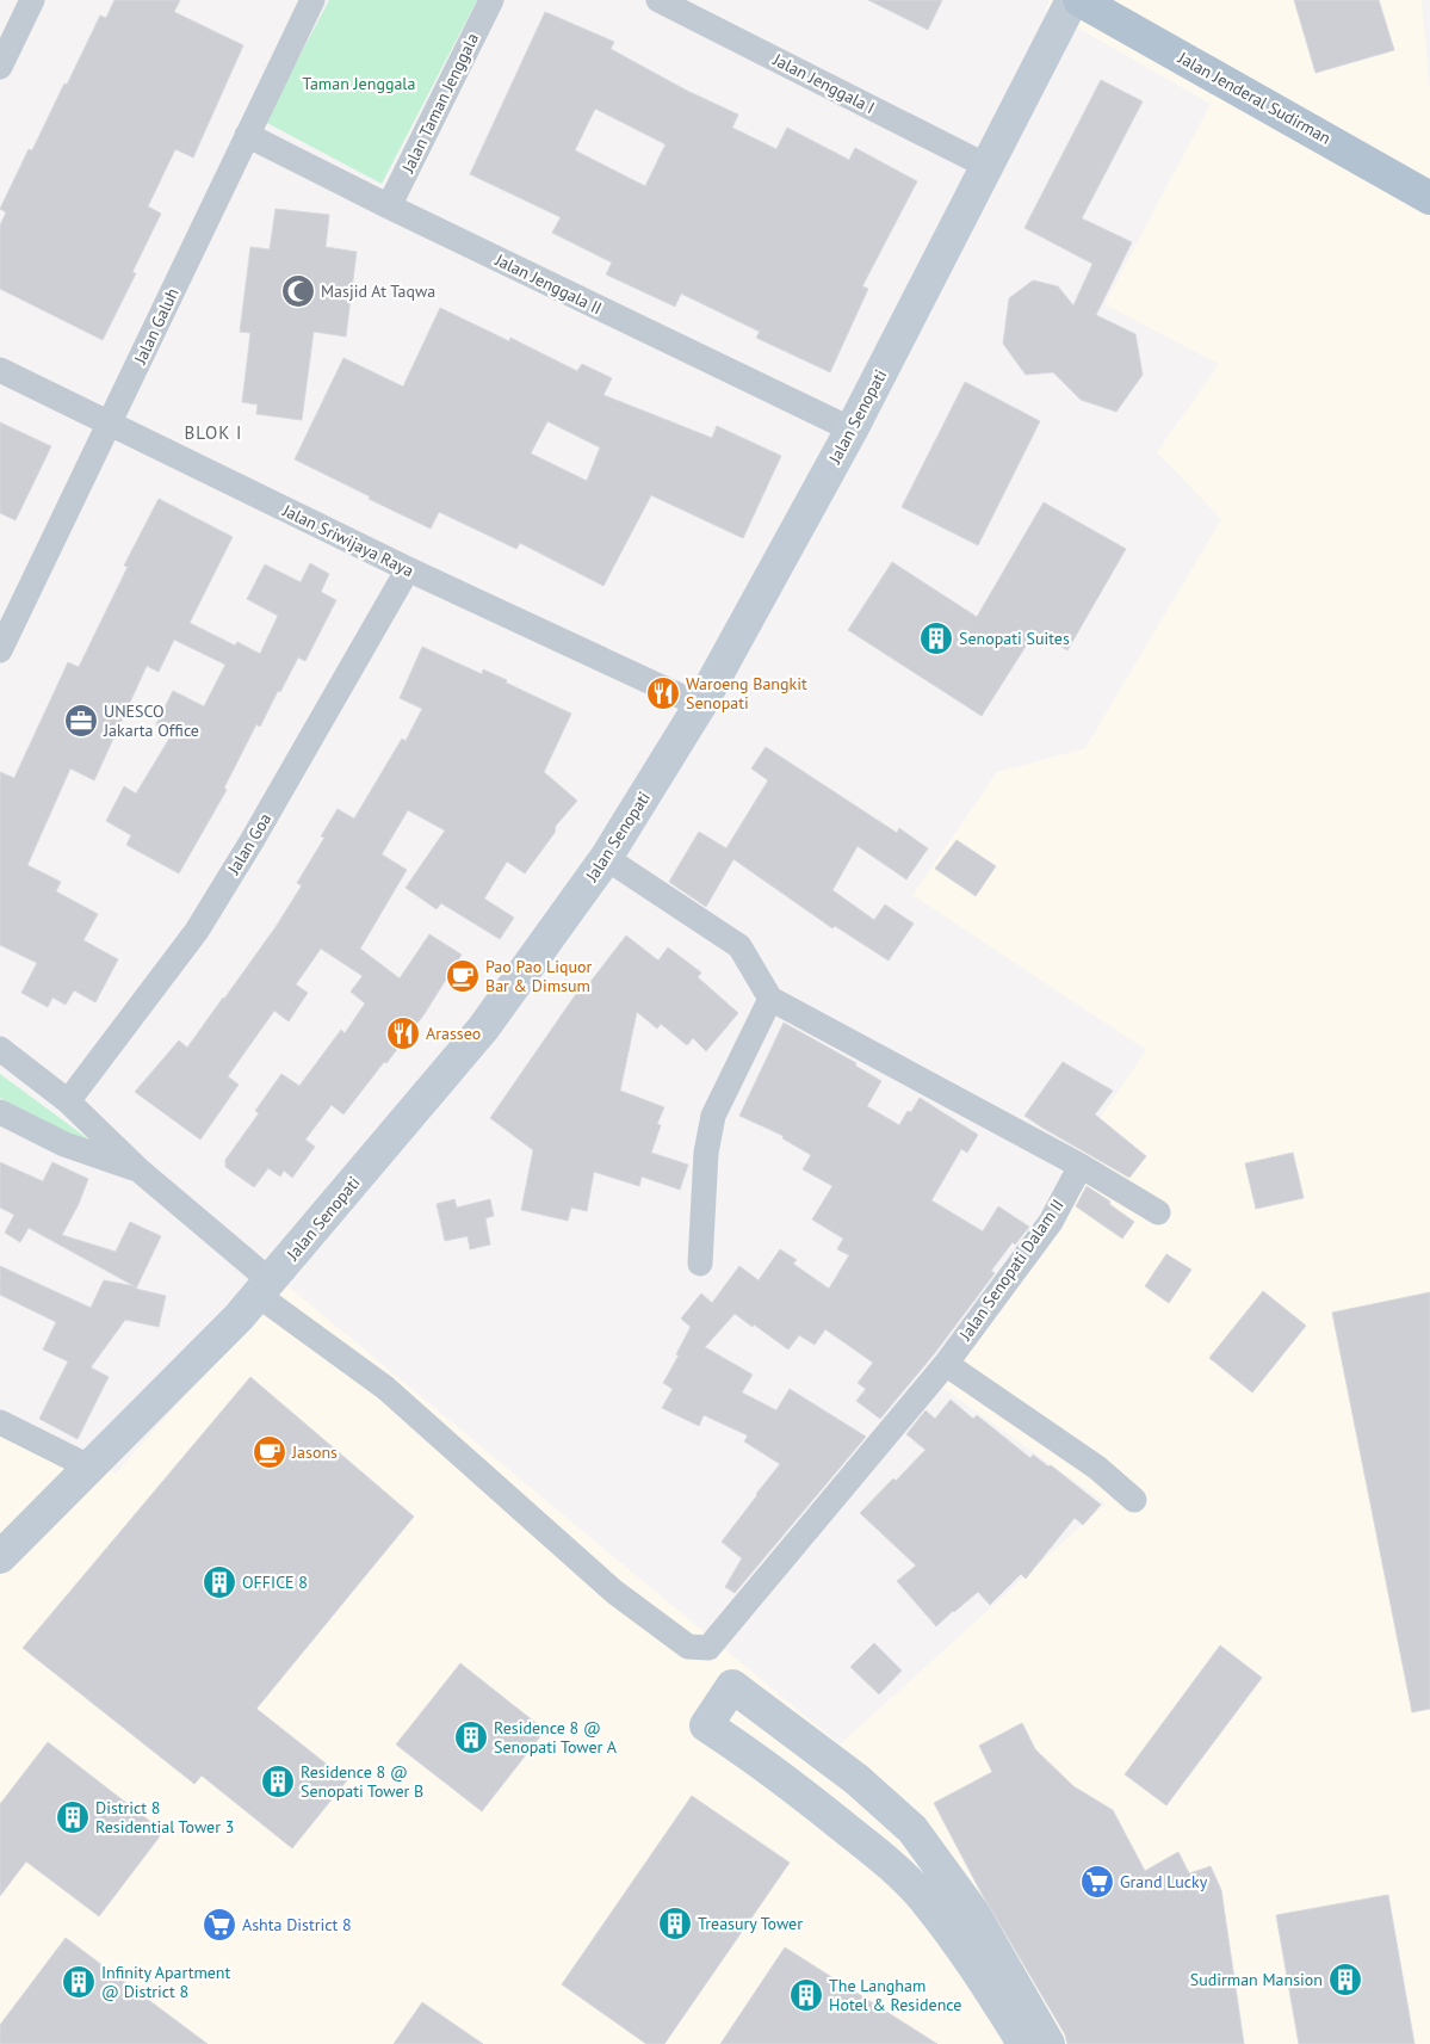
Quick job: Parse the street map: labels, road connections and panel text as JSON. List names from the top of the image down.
{
  "streets": {
    "main road": ["Jalan Jenderal Sudirman", "Jalan Senopati"],
    "street": [
      "Jalan Jenggala I",
      "Jalan Taman Jenggala",
      "Jalan Jenggala II",
      "Jalan Galuh",
      "Jalan Sriwijaya Raya",
      "Jalan Goa",
      "Jalan Senopati Dalam II"
    ]
  },
  "crossings": [
    ["Jalan Jenggala I", "Jalan Senopati"],
    ["Jalan Taman Jenggala", "Jalan Jenggala II"],
    ["Jalan Jenggala II", "Jalan Galuh"],
    ["Jalan Jenggala II", "Jalan Senopati"],
    ["Jalan Galuh", "Jalan Sriwijaya Raya"],
    ["Jalan Senopati", "Jalan Sriwijaya Raya"],
    ["Jalan Senopati", "Jalan Senopati Dalam II"],
    ["Jalan Sriwijaya Raya", "Jalan Goa"]
  ],
  "districts": ["BLOK I"],
  "parks": ["Taman Jenggala"],
  "places": {
    "mosque": ["Masjid At Taqwa"],
    "building": [
      "Senopati Suites",
      "OFFICE 8",
      "Residence 8 @ Senopati Tower A",
      "Residence 8 @ Senopati Tower B",
      "District 8 Residential Tower 3",
      "Treasury Tower",
      "Sudirman Mansion",
      "Infinity Apartment @ District 8",
      "The Langham Hotel & Residence"
    ],
    "restaurant": ["Waroeng Bangkit Senopati", "Arasseo"],
    "office": ["UNESCO Jakarta Office"],
    "cafe": ["Pao Pao Liquor Bar & Dimsum", "Jasons"],
    "supermarket": ["Grand Lucky", "Ashta District 8"]
  }
}
